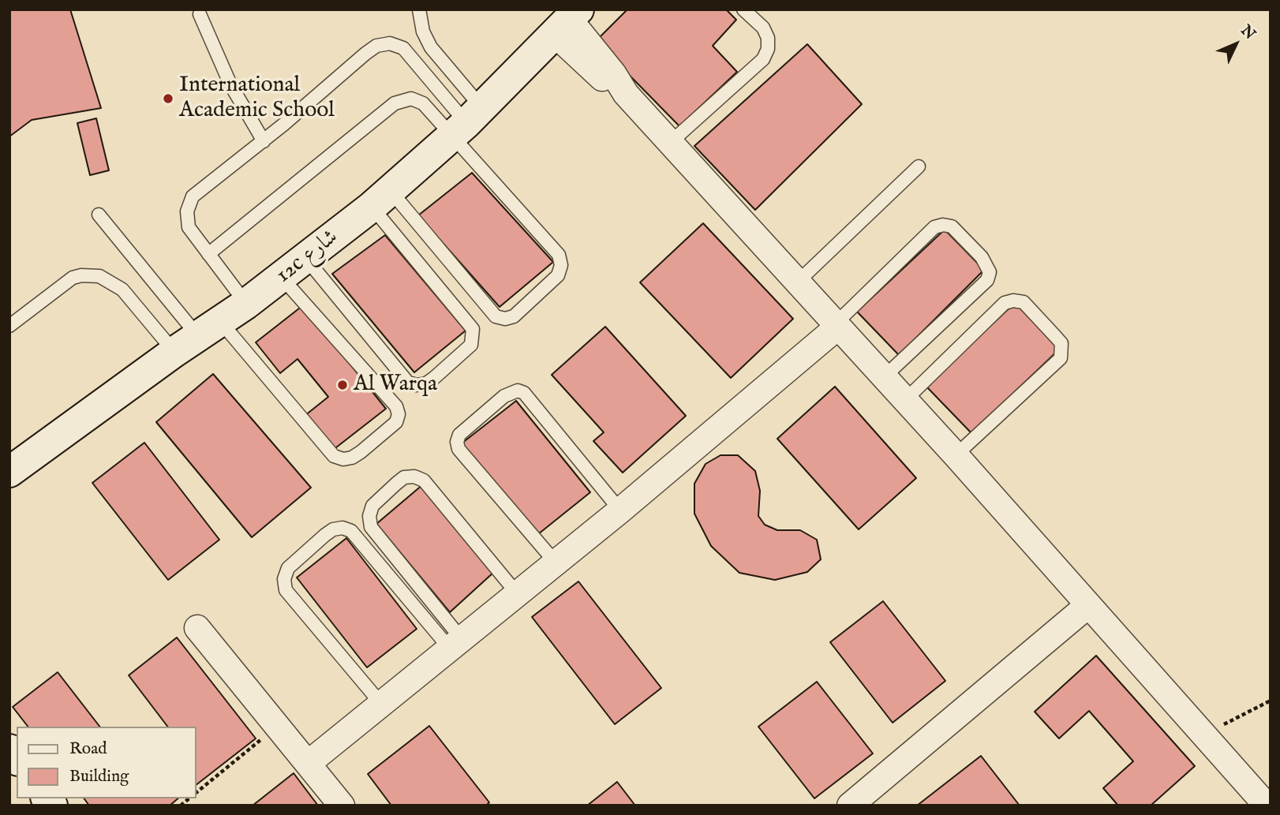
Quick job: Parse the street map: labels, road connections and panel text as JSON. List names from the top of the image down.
{
  "streets": {
    "street": ["12c شارع"]
  },
  "places": ["International Academic School", "Al Warqa"],
  "legend": ["Road", "Building"],
  "north": "top right"
}
